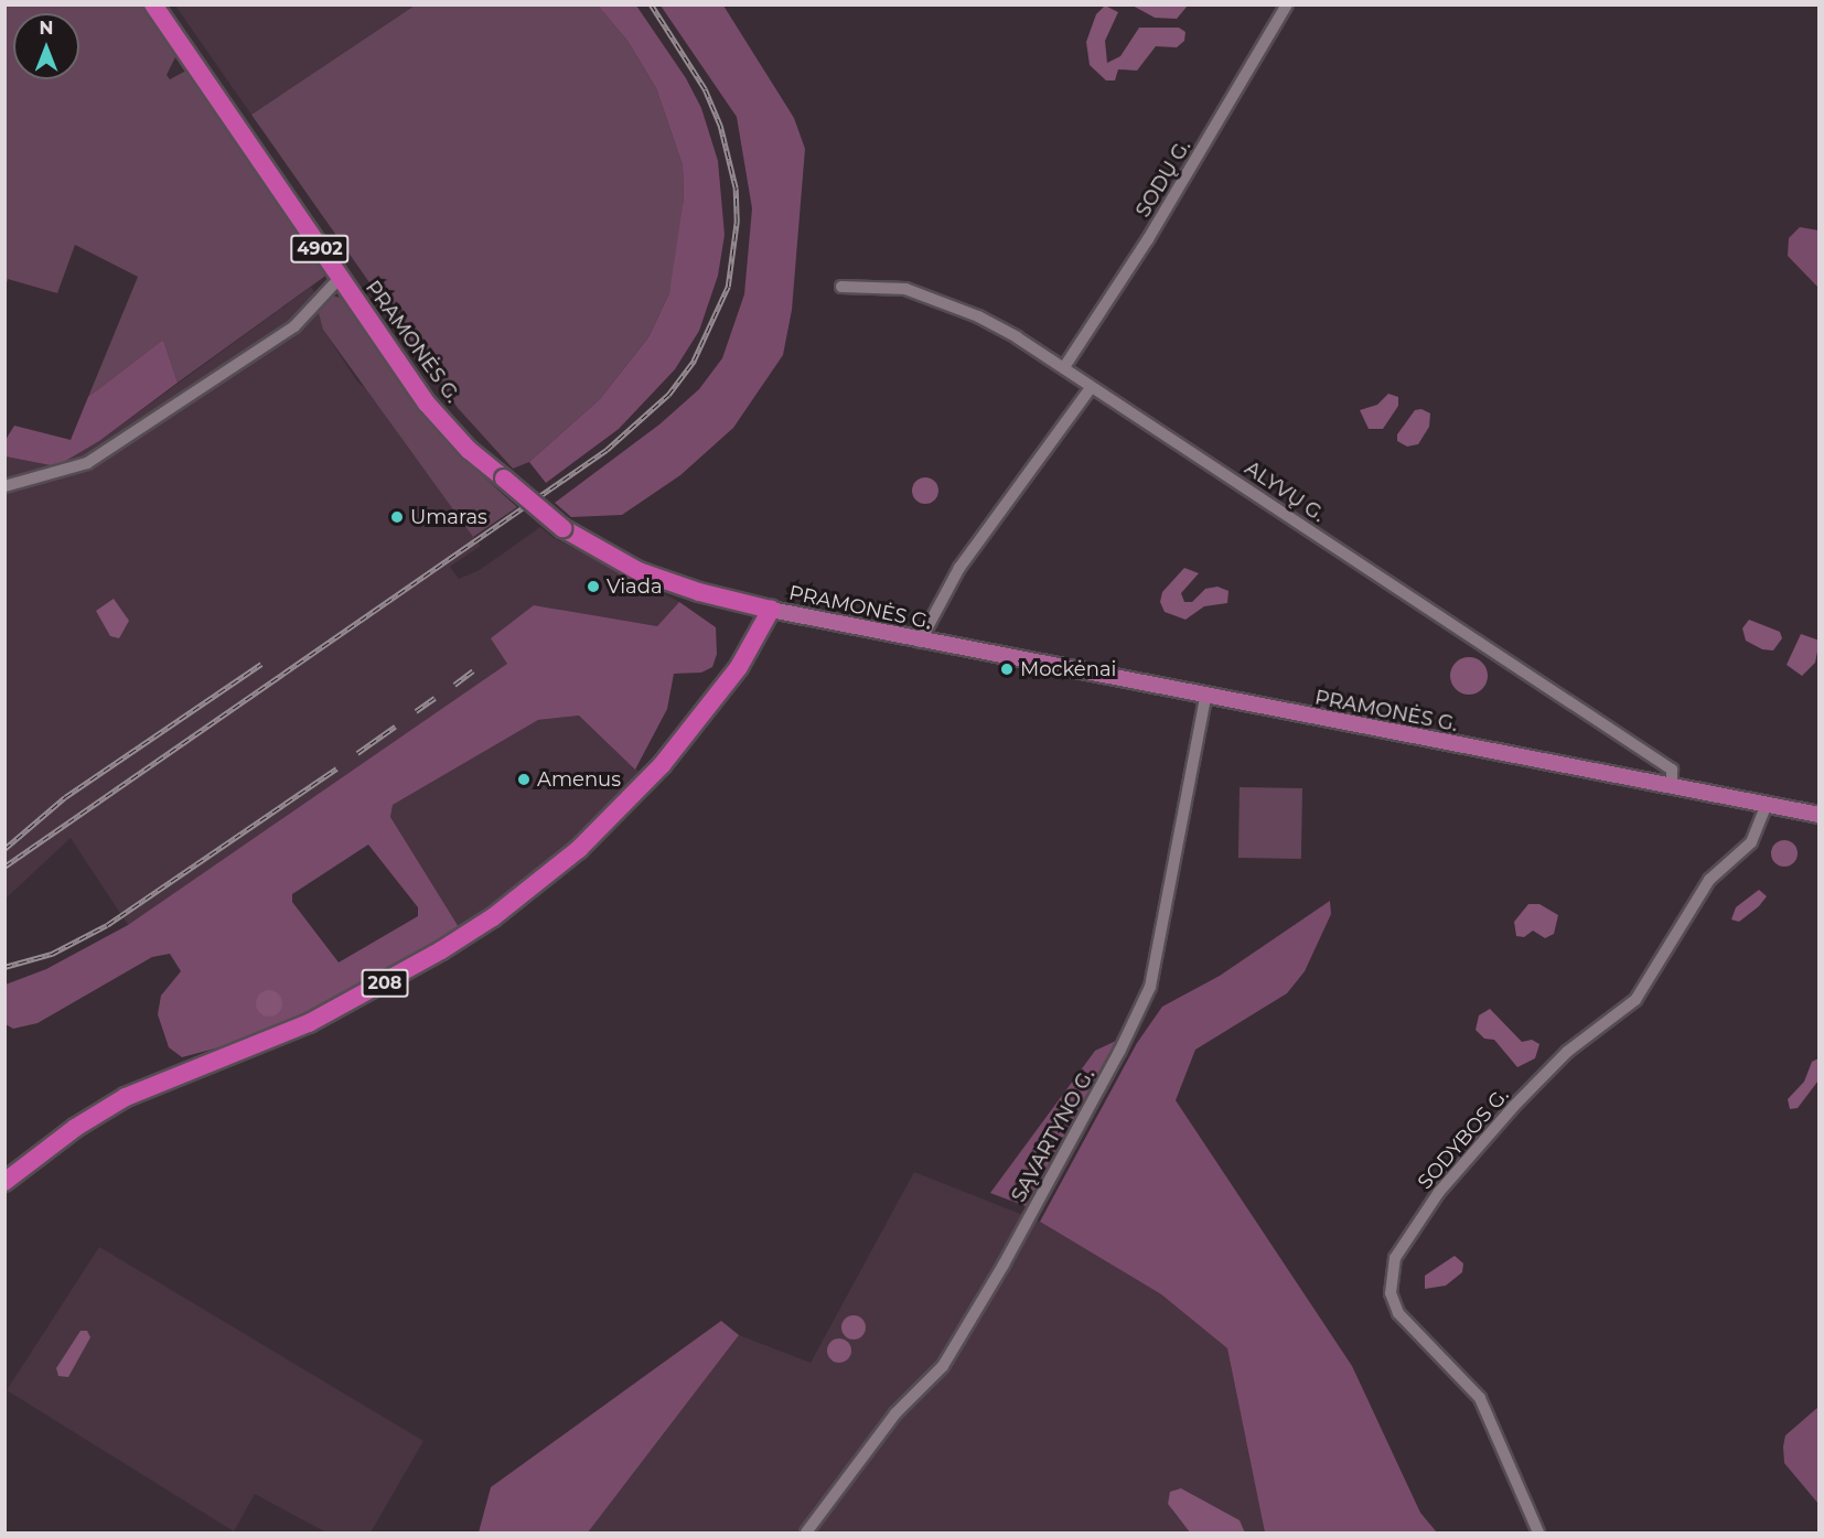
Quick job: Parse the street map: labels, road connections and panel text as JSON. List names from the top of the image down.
{
  "streets": {
    "highway": ["4902", "PRAMONĖS G.", "208"],
    "street": [
      "SODŲ G.",
      "ALYVŲ G.",
      "SĄVARTYNO G.",
      "SODYBOS G."
    ]
  },
  "crossings": [
    ["SODŲ G.", "ALYVŲ G."],
    ["PRAMONĖS G.", "ALYVŲ G."],
    ["PRAMONĖS G.", "208"],
    ["PRAMONĖS G.", "SĄVARTYNO G."],
    ["PRAMONĖS G.", "SODYBOS G."]
  ],
  "places": [
    "Umaras",
    "Viada",
    "Mockėnai",
    "Amenus"
  ],
  "north": "top"
}
